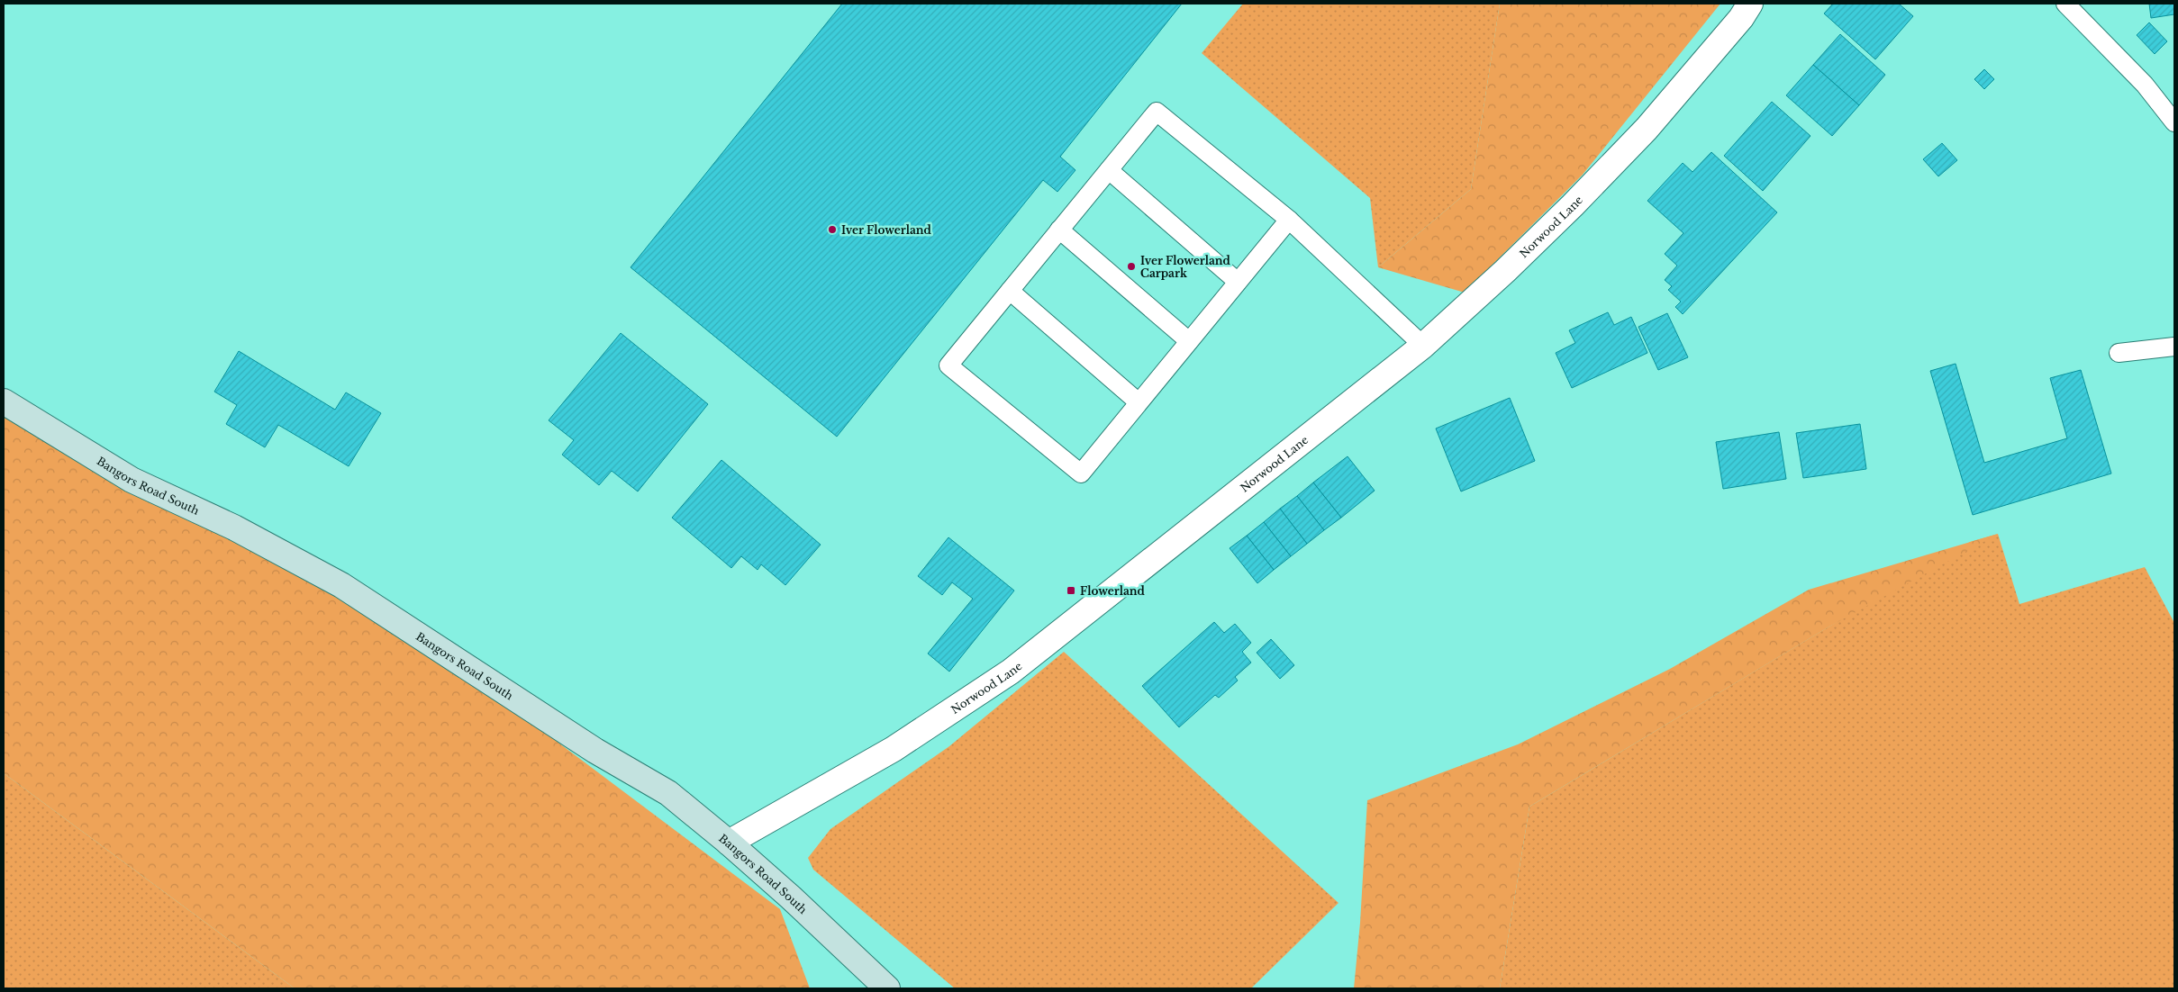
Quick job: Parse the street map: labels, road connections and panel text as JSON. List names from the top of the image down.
{
  "streets": {
    "street": ["Norwood Lane", "Bangors Road South"]
  },
  "crossings": [
    ["Norwood Lane", "Bangors Road South"]
  ],
  "places": {
    "other": ["Iver Flowerland", "Iver Flowerland Carpark"],
    "transit": ["Flowerland"]
  }
}
